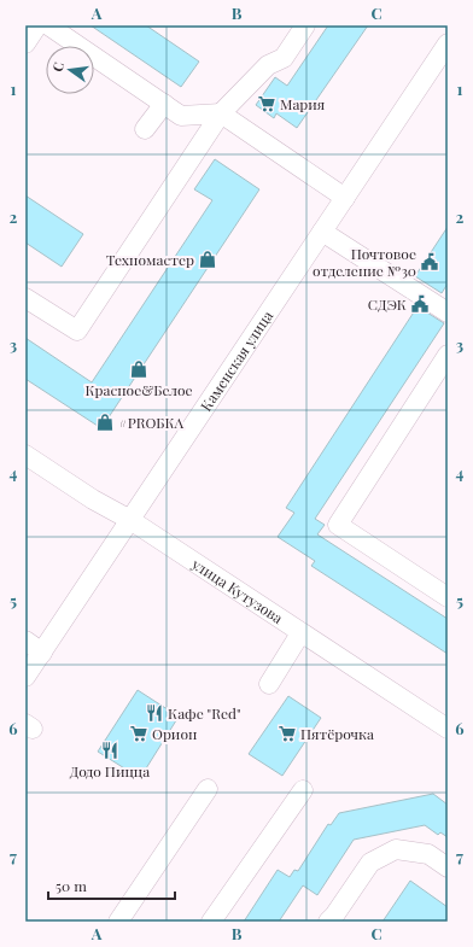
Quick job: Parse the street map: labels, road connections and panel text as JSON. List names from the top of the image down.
{
  "streets": {
    "street": ["Каменская улица", "улица Кутузова"]
  },
  "crossings": [
    ["Каменская улица", "улица Кутузова"]
  ],
  "places": {
    "supermarket": ["Мария", "Орион", "Пятёрочка"],
    "shop": ["Техномастер", "Красное&Белое", "#PROБКА"],
    "public building": ["Почтовое отделение №30", "СДЭК"],
    "restaurant": ["Кафе \"Red\"", "Додо Пицца"]
  },
  "scale_bar": "50 m",
  "north": "left",
  "grid": {
    "columns": ["A", "B", "C"],
    "rows": [
      "1",
      "2",
      "3",
      "4",
      "5",
      "6",
      "7"
    ]
  }
}
